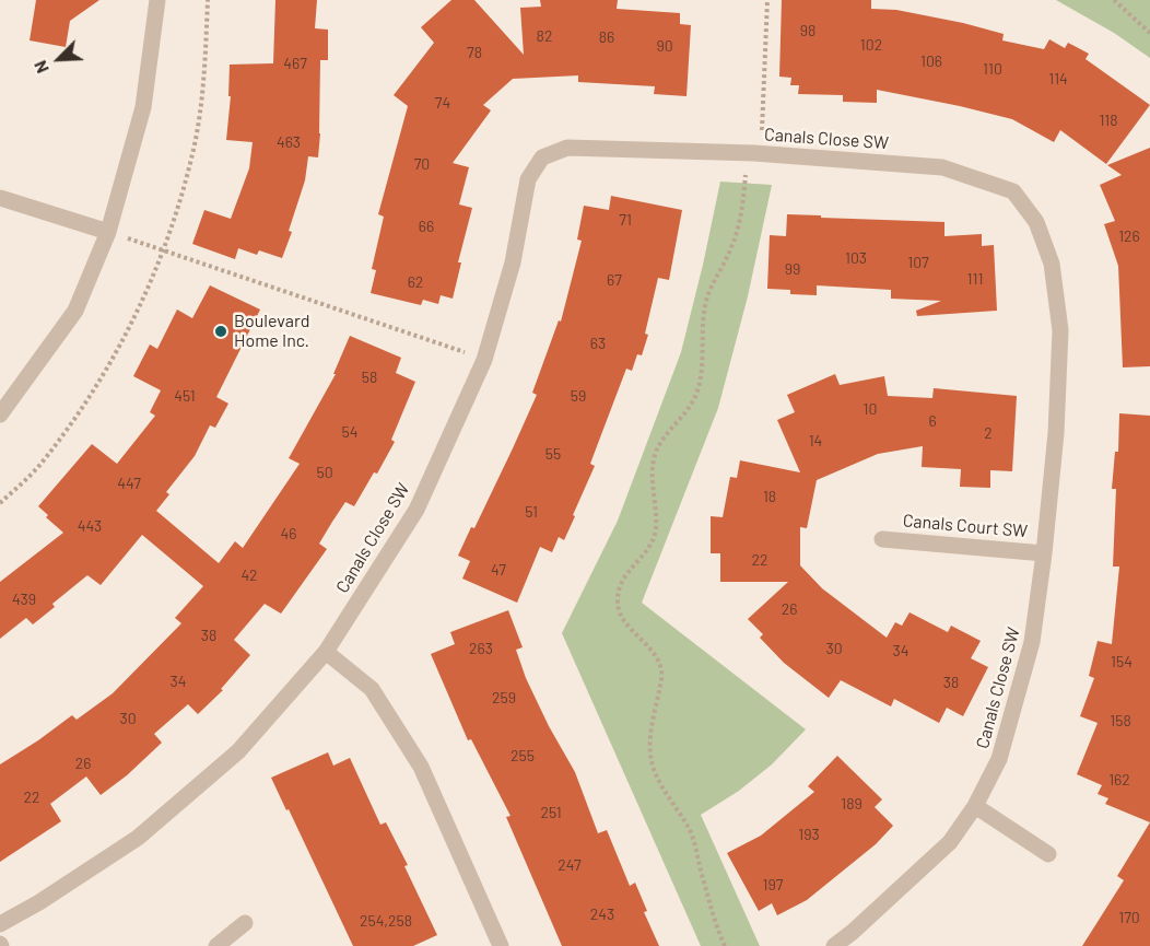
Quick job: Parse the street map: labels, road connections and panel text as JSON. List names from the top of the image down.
{
  "streets": {
    "street": ["Canals Close SW", "Canals Court SW"]
  },
  "crossings": [
    ["Canals Close SW", "Canals Court SW"]
  ],
  "places": ["Boulevard Home Inc."],
  "house_numbers": [
    "98",
    "82",
    "86",
    "102",
    "90",
    "78",
    "106",
    "467",
    "110",
    "114",
    "74",
    "118",
    "463",
    "70",
    "71",
    "66",
    "126",
    "103",
    "107",
    "99",
    "111",
    "67",
    "62",
    "63",
    "58",
    "451",
    "59",
    "10",
    "6",
    "54",
    "2",
    "14",
    "55",
    "50",
    "447",
    "18",
    "51",
    "443",
    "46",
    "22",
    "47",
    "42",
    "439",
    "26",
    "38",
    "263",
    "30",
    "34",
    "154",
    "34",
    "38",
    "259",
    "30",
    "158",
    "255",
    "26",
    "162",
    "22",
    "189",
    "251",
    "193",
    "247",
    "197",
    "243",
    "170",
    "254,258"
  ],
  "north": "bottom left"
}
